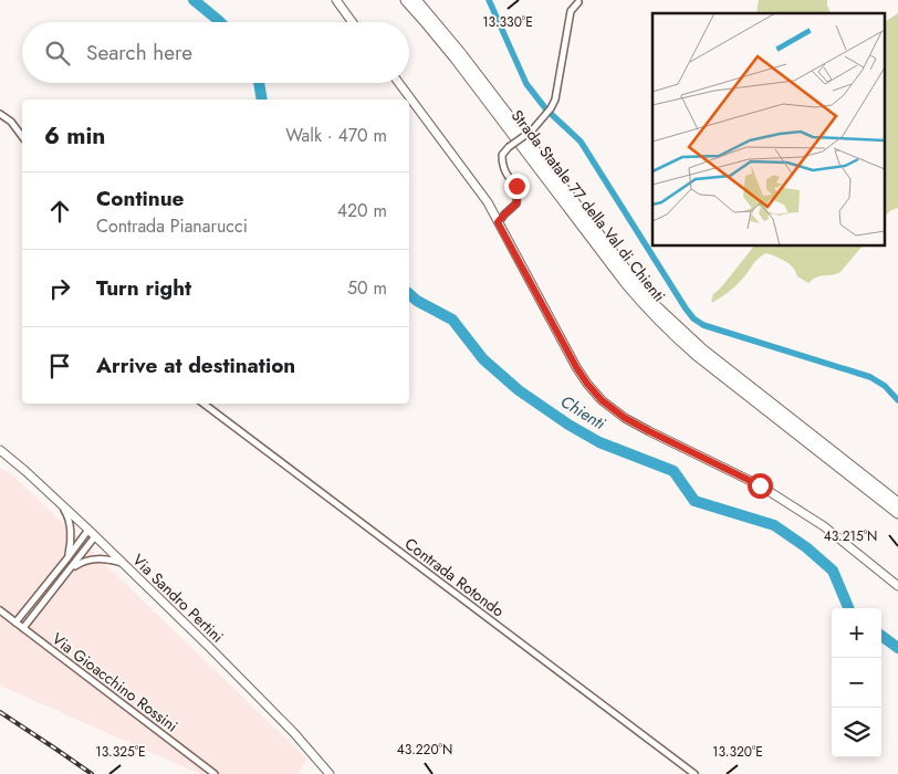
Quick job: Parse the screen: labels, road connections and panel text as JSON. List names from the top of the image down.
{
  "streets": {
    "highway": ["Strada Statale 77 della Val di Chienti"],
    "street": ["Contrada Rotondo", "Via Sandro Pertini", "Via Gioacchino Rossini"]
  },
  "water": ["Chienti"],
  "page": {
    "search": "Search here",
    "heading": ["6 min", "Walk · 470 m"],
    "list": [
      ["Continue", "Contrada Pianarucci", "420 m"],
      ["Turn right", "50 m"],
      "Arrive at destination"
    ],
    "map_buttons": ["+", "−"]
  },
  "coordinates": [
    "13.330°E",
    "43.215°N",
    "43.220°N",
    "13.325°E",
    "13.320°E"
  ]
}
